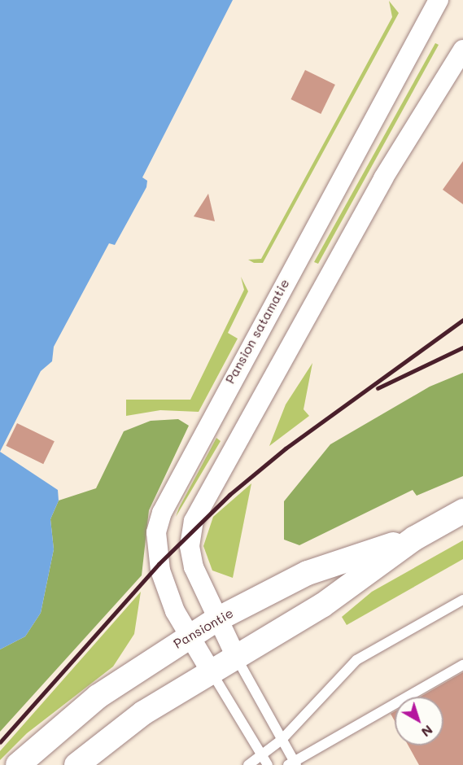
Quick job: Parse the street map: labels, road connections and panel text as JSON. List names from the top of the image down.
{
  "streets": {
    "street": ["Pansion satamatie", "Pansiontie"]
  },
  "crossings": [
    ["Pansion satamatie", "Pansiontie"]
  ],
  "north": "bottom right"
}
